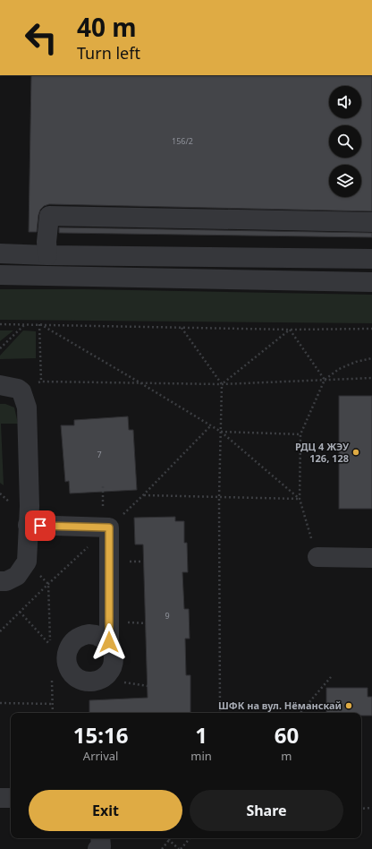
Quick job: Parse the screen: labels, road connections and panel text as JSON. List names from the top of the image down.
{
  "places": ["РДЦ 4 ЖЭУ 126, 128", "ШФК на вул. Нёманскай"],
  "house_numbers": ["156/2", "7", "9"],
  "page": {
    "turn": ["40 m", "Turn left"],
    "eta": [
      "15:16",
      "Arrival",
      "1",
      "min",
      "60",
      "m"
    ],
    "buttons": ["Exit", "Share"]
  }
}
